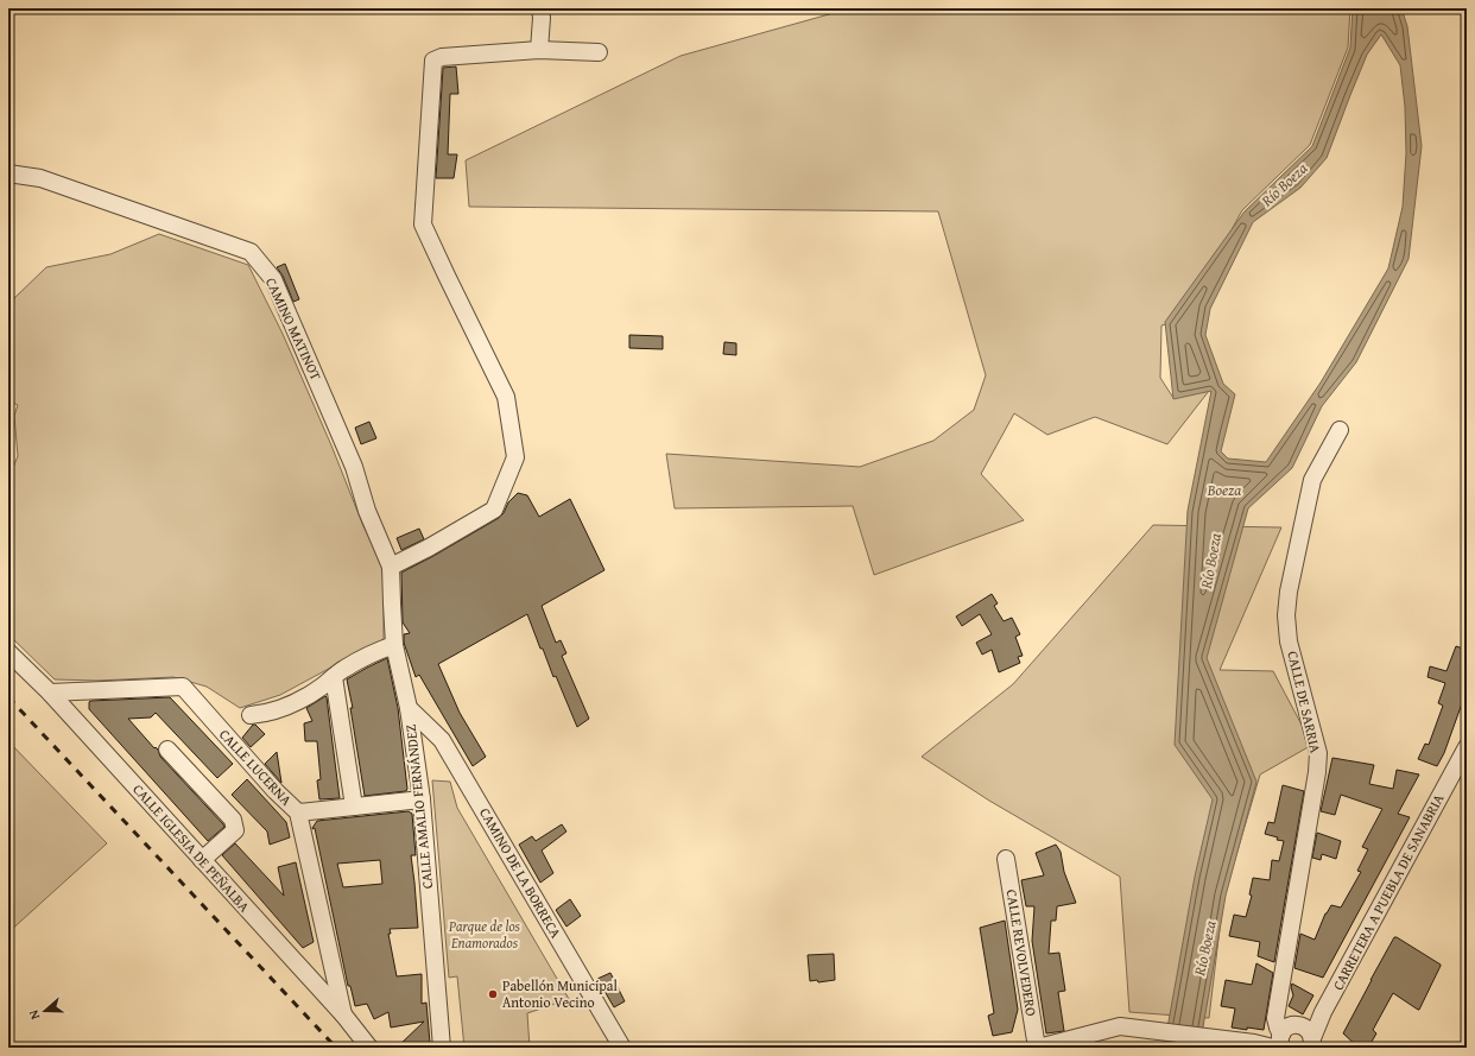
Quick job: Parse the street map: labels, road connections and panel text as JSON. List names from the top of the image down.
{
  "streets": {
    "street": [
      "CAMINO MATINOT",
      "CALLE DE SARRIA",
      "CALLE LUCERNA",
      "CALLE AMALIO FERNÁNDEZ",
      "CALLE IGLESIA DE PEÑALBA",
      "CAMINO DE LA BORRECA",
      "CARRETERA A PUEBLA DE SANABRIA",
      "CALLE REVOLVEDERO"
    ]
  },
  "crossings": [
    ["CAMINO MATINOT", "CALLE AMALIO FERNÁNDEZ"],
    ["CALLE LUCERNA", "CALLE IGLESIA DE PEÑALBA"],
    ["CALLE AMALIO FERNÁNDEZ", "CAMINO DE LA BORRECA"]
  ],
  "water": ["Río Boeza", "Boeza"],
  "parks": ["Parque de los Enamorados"],
  "places": ["Pabellón Municipal Antonio Vecino"],
  "north": "left"
}
